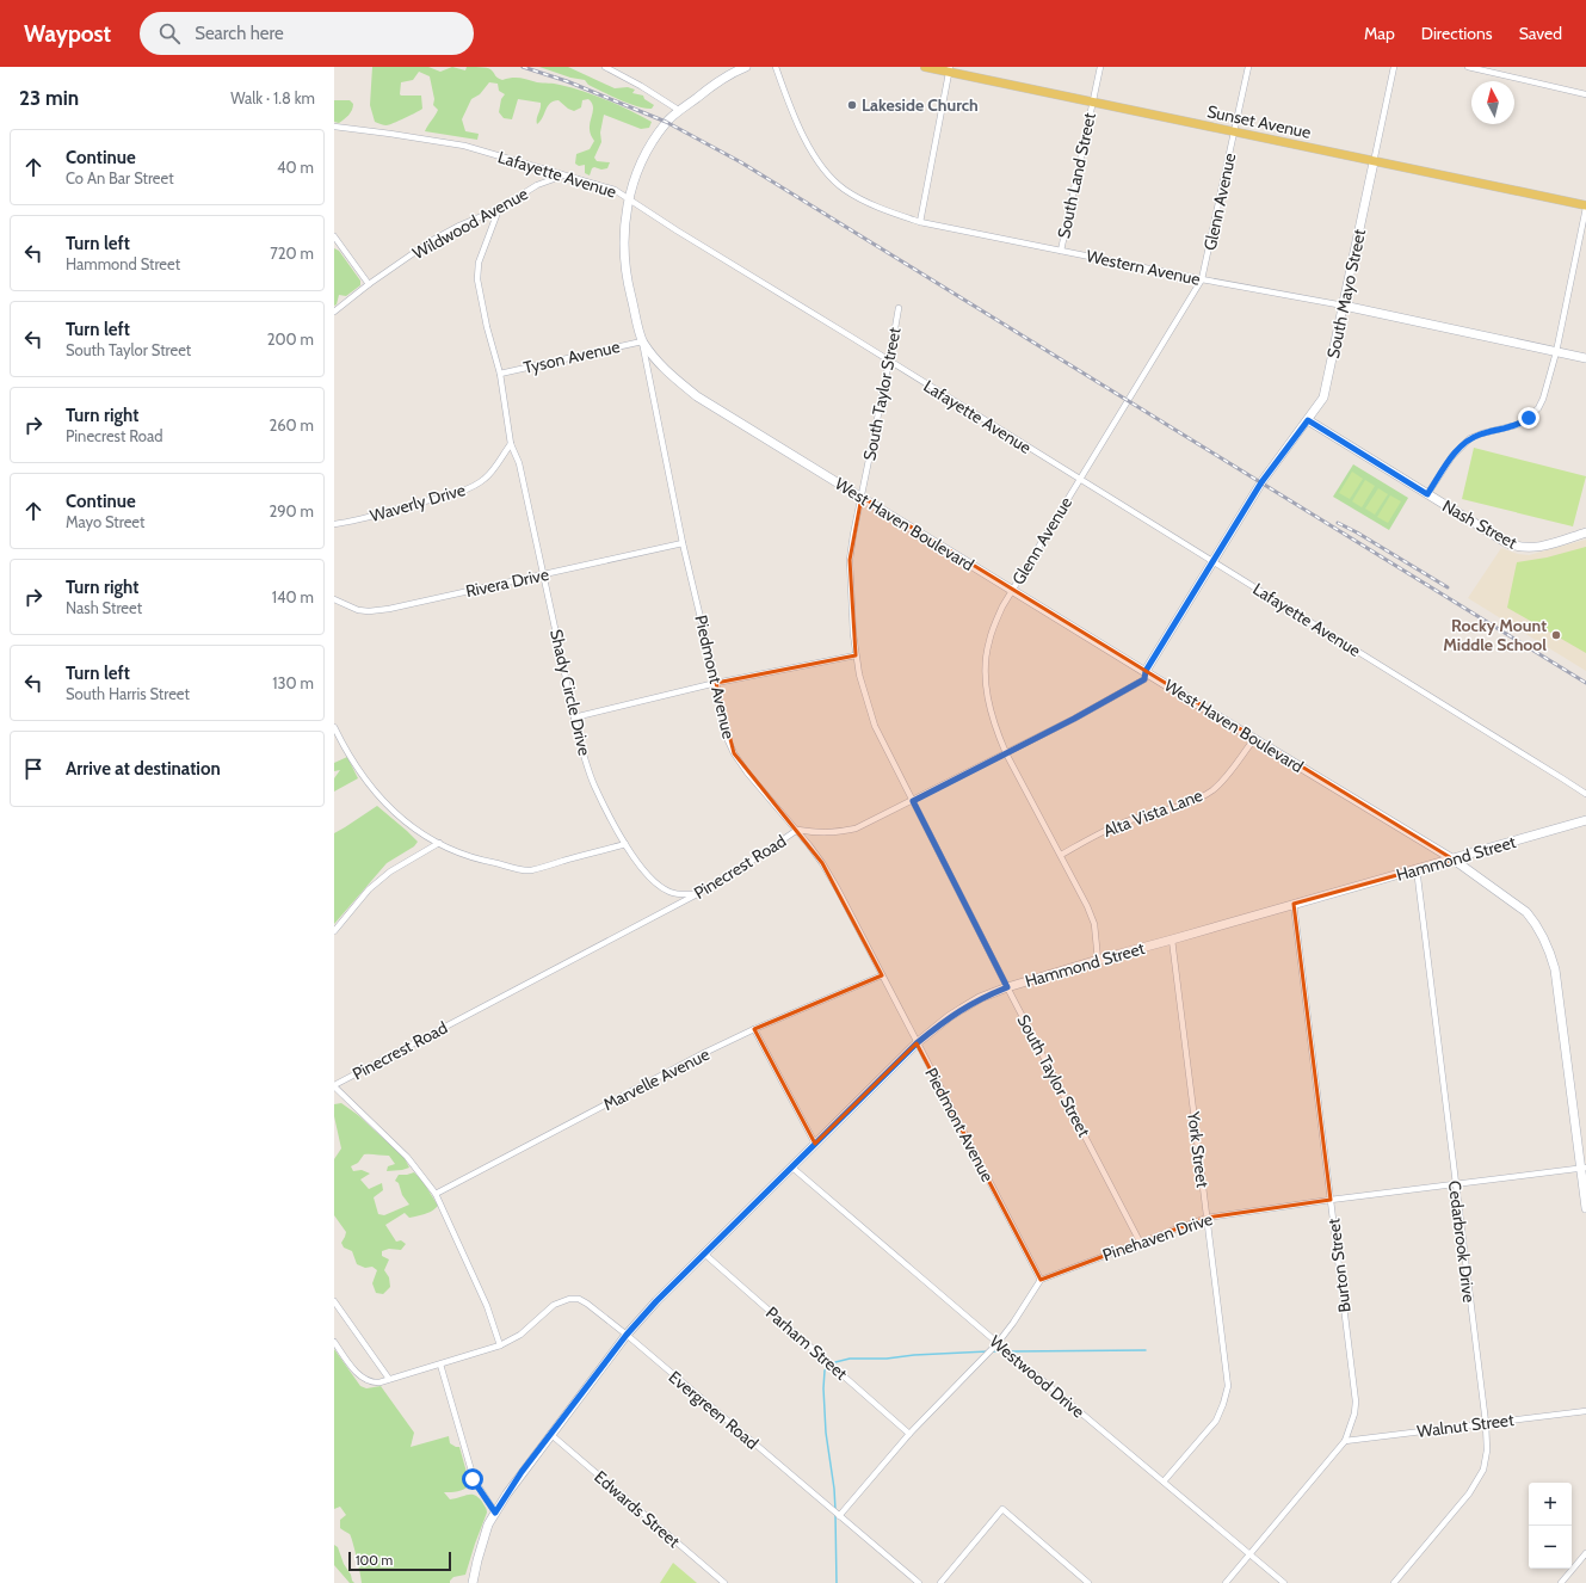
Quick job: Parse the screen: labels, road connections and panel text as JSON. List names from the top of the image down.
{
  "streets": {
    "main road": ["Sunset Avenue"],
    "street": [
      "Lafayette Avenue",
      "South Land Street",
      "Glenn Avenue",
      "Wildwood Avenue",
      "Western Avenue",
      "South Mayo Street",
      "Tyson Avenue",
      "South Taylor Street",
      "Waverly Drive",
      "West Haven Boulevard",
      "Nash Street",
      "Rivera Drive",
      "Piedmont Avenue",
      "Shady Circle Drive",
      "Alta Vista Lane",
      "Hammond Street",
      "Pinecrest Road",
      "Marvelle Avenue",
      "York Street",
      "Pinehaven Drive",
      "Cedarbrook Drive",
      "Burton Street",
      "Parham Street",
      "Westwood Drive",
      "Evergreen Road",
      "Walnut Street",
      "Edwards Street"
    ]
  },
  "crossings": [
    ["Sunset Avenue", "South Land Street"],
    ["Sunset Avenue", "Glenn Avenue"],
    ["Sunset Avenue", "South Mayo Street"],
    ["Lafayette Avenue", "Glenn Avenue"],
    ["Lafayette Avenue", "Wildwood Avenue"],
    ["Lafayette Avenue", "South Mayo Street"],
    ["Lafayette Avenue", "South Taylor Street"],
    ["Lafayette Avenue", "Piedmont Avenue"],
    ["South Land Street", "Western Avenue"],
    ["Glenn Avenue", "Western Avenue"],
    ["Glenn Avenue", "West Haven Boulevard"],
    ["Glenn Avenue", "Alta Vista Lane"],
    ["Glenn Avenue", "Hammond Street"],
    ["Glenn Avenue", "Pinecrest Road"],
    ["Western Avenue", "South Mayo Street"],
    ["South Mayo Street", "West Haven Boulevard"],
    ["South Mayo Street", "Nash Street"],
    ["South Mayo Street", "Pinecrest Road"],
    ["Tyson Avenue", "West Haven Boulevard"],
    ["Tyson Avenue", "Piedmont Avenue"],
    ["South Taylor Street", "West Haven Boulevard"],
    ["South Taylor Street", "Hammond Street"],
    ["South Taylor Street", "Pinecrest Road"],
    ["South Taylor Street", "Pinehaven Drive"],
    ["Waverly Drive", "Shady Circle Drive"],
    ["West Haven Boulevard", "Piedmont Avenue"],
    ["West Haven Boulevard", "Alta Vista Lane"],
    ["West Haven Boulevard", "Hammond Street"],
    ["West Haven Boulevard", "Pinecrest Road"],
    ["West Haven Boulevard", "Pinehaven Drive"],
    ["Rivera Drive", "Piedmont Avenue"],
    ["Rivera Drive", "Shady Circle Drive"],
    ["Piedmont Avenue", "Hammond Street"],
    ["Piedmont Avenue", "Pinecrest Road"],
    ["Piedmont Avenue", "Marvelle Avenue"],
    ["Piedmont Avenue", "Pinehaven Drive"],
    ["Shady Circle Drive", "Pinecrest Road"],
    ["Hammond Street", "York Street"],
    ["Hammond Street", "Cedarbrook Drive"],
    ["Hammond Street", "Burton Street"],
    ["Hammond Street", "Parham Street"],
    ["Hammond Street", "Westwood Drive"],
    ["Hammond Street", "Evergreen Road"],
    ["Hammond Street", "Edwards Street"],
    ["York Street", "Pinehaven Drive"],
    ["York Street", "Westwood Drive"],
    ["Pinehaven Drive", "Cedarbrook Drive"],
    ["Pinehaven Drive", "Burton Street"],
    ["Cedarbrook Drive", "Walnut Street"],
    ["Burton Street", "Westwood Drive"],
    ["Burton Street", "Walnut Street"]
  ],
  "places": ["Lakeside Church", "Rocky Mount Middle School"],
  "scale_bar": "100 m",
  "north": "top",
  "page": {
    "header": "Waypost",
    "search": "Search here",
    "nav": ["Map", "Directions", "Saved"],
    "heading": ["23 min", "Walk · 1.8 km"],
    "list": [
      ["Continue", "Co An Bar Street", "40 m"],
      ["Turn left", "Hammond Street", "720 m"],
      ["Turn left", "South Taylor Street", "200 m"],
      ["Turn right", "Pinecrest Road", "260 m"],
      ["Continue", "Mayo Street", "290 m"],
      ["Turn right", "Nash Street", "140 m"],
      ["Turn left", "South Harris Street", "130 m"],
      "Arrive at destination"
    ],
    "map_buttons": ["+", "−"],
    "scale": "100 m"
  }
}
